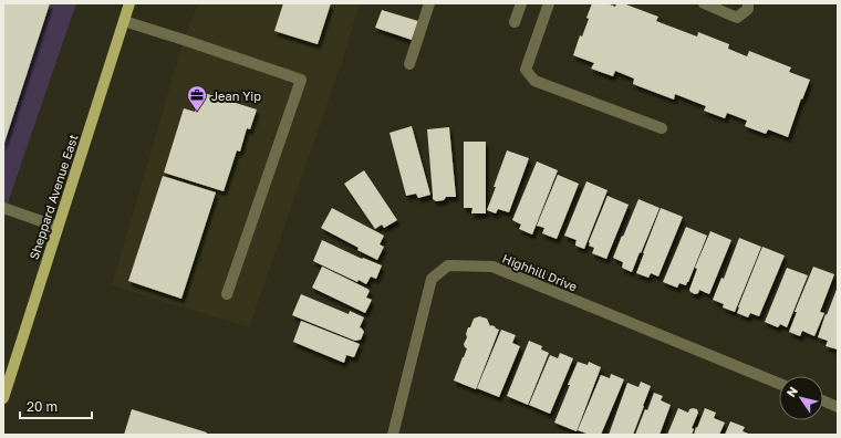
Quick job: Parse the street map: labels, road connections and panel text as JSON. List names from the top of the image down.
{
  "streets": {
    "main road": ["Sheppard Avenue East"],
    "street": ["Highhill Drive"]
  },
  "places": {
    "office": ["Jean Yip"]
  },
  "scale_bar": "20 m",
  "north": "top left"
}
